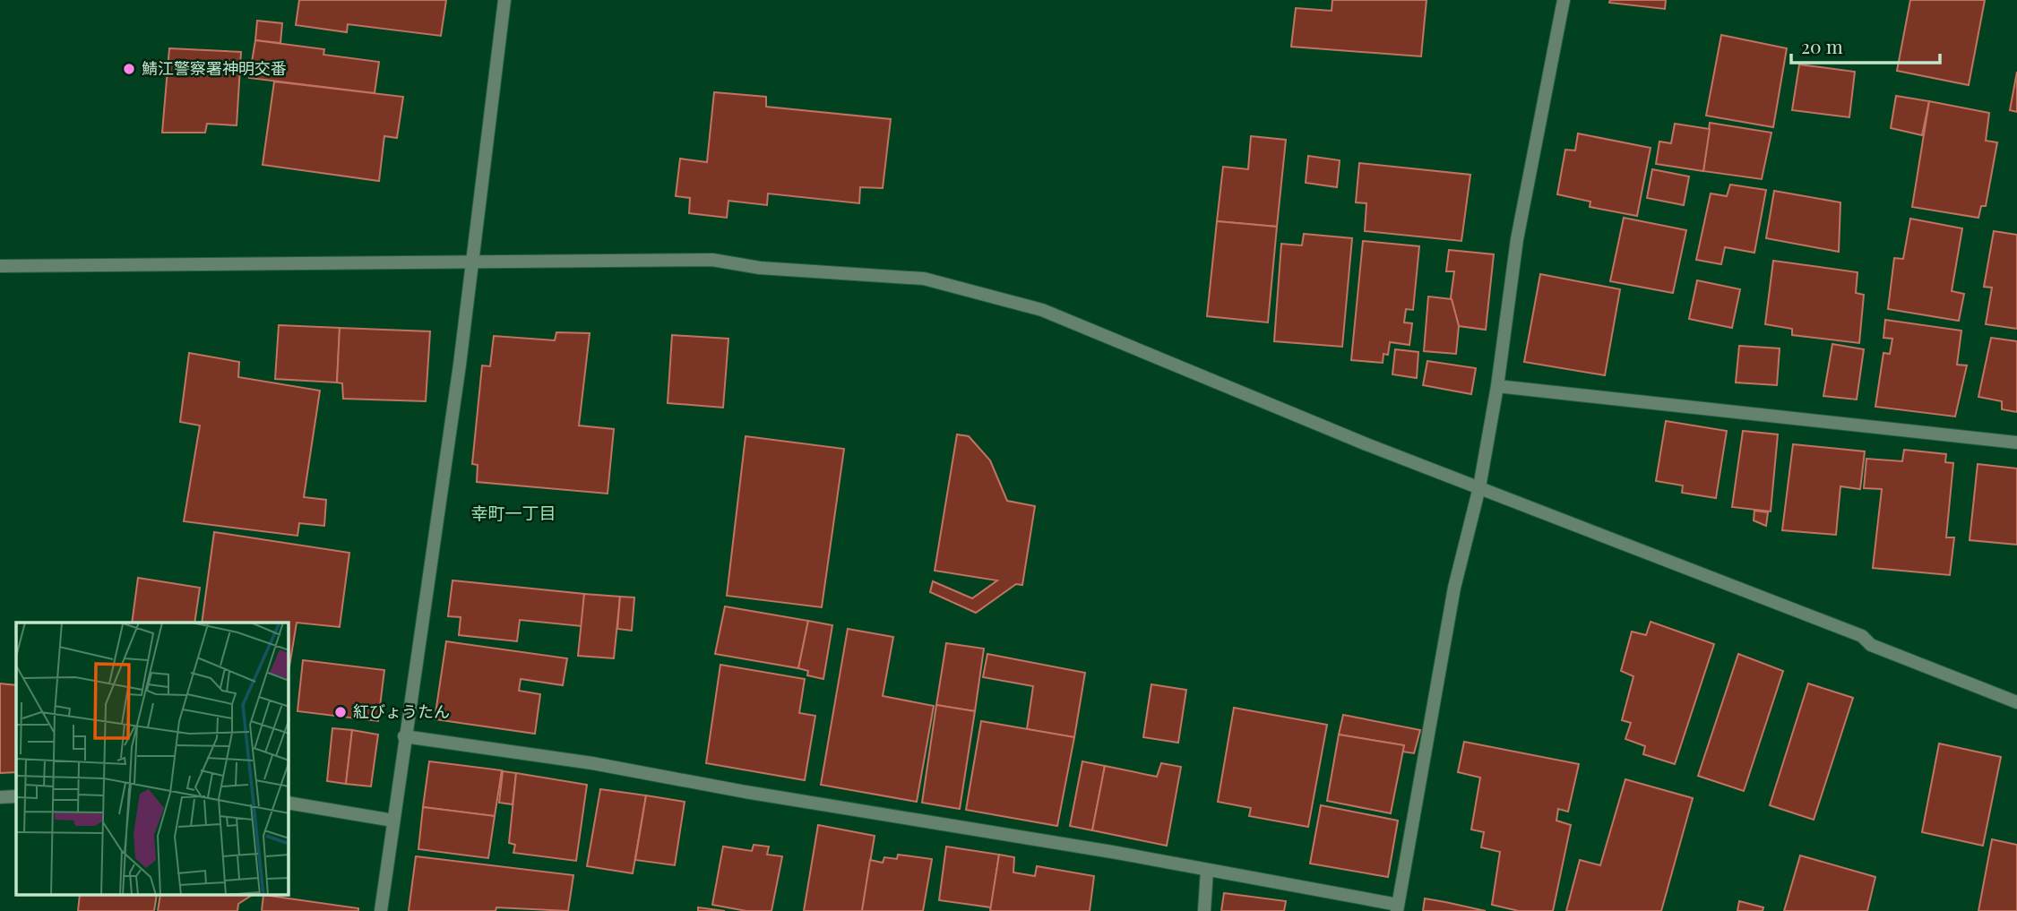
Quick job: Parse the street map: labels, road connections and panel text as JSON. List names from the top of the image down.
{
  "districts": ["幸町一丁目"],
  "places": ["鯖江警察署神明交番", "紅びょうたん"],
  "scale_bar": "20 m"
}
